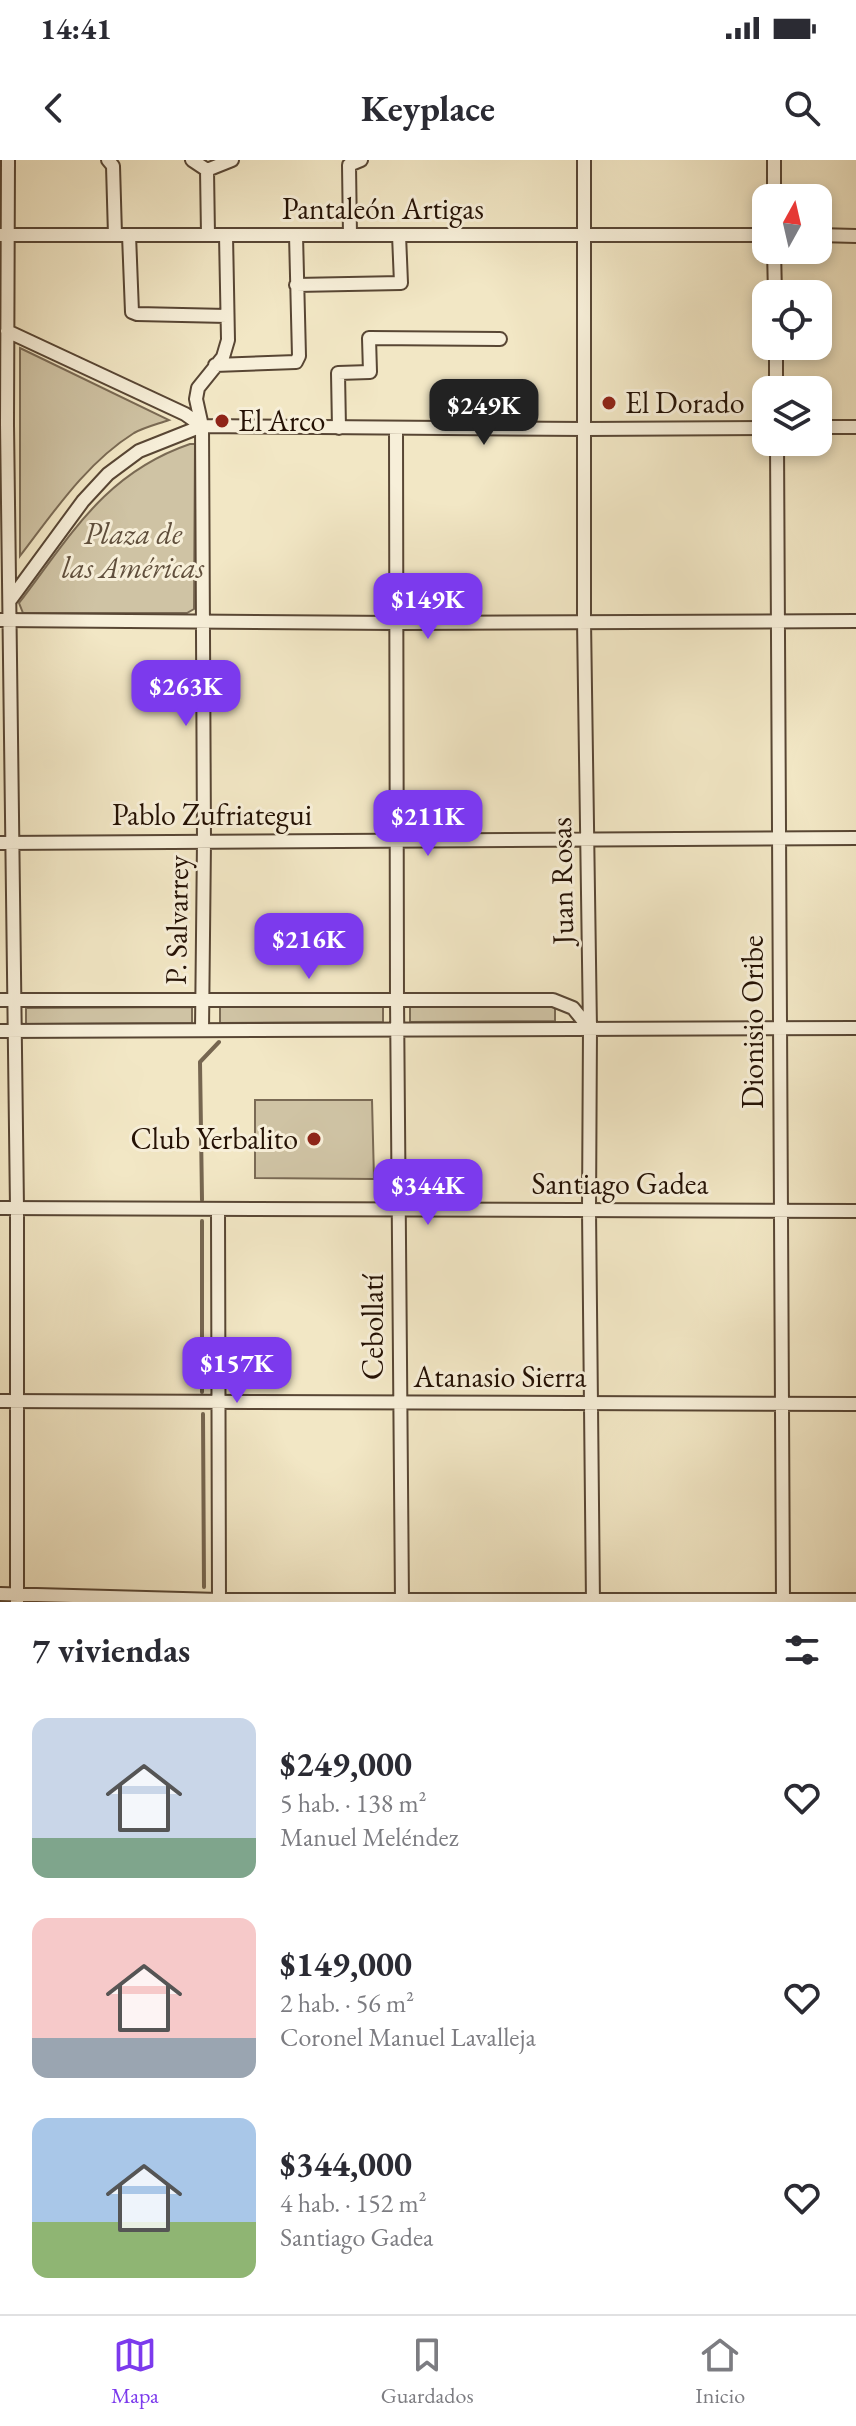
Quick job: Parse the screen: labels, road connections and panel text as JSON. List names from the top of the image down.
{
  "streets": {
    "street": [
      "Pantaleón Artigas",
      "Pablo Zufriategui",
      "Juan Rosas",
      "P. Salvarrey",
      "Dionisio Oribe",
      "Santiago Gadea",
      "Cebollatí",
      "Atanasio Sierra"
    ]
  },
  "crossings": [
    ["Pantaleón Artigas", "Juan Rosas"],
    ["Pantaleón Artigas", "P. Salvarrey"],
    ["Pablo Zufriategui", "Juan Rosas"],
    ["Pablo Zufriategui", "P. Salvarrey"],
    ["Pablo Zufriategui", "Dionisio Oribe"],
    ["Pablo Zufriategui", "Cebollatí"],
    ["Juan Rosas", "Santiago Gadea"],
    ["Juan Rosas", "Atanasio Sierra"],
    ["Dionisio Oribe", "Santiago Gadea"],
    ["Dionisio Oribe", "Atanasio Sierra"],
    ["Santiago Gadea", "Cebollatí"],
    ["Cebollatí", "Atanasio Sierra"]
  ],
  "parks": ["Plaza de las Américas"],
  "places": ["El Dorado", "El Arco", "Club Yerbalito"],
  "north": "top",
  "page": {
    "status": "14:41",
    "header": "Keyplace",
    "price": [
      "$249K",
      "$149K",
      "$263K",
      "$211K",
      "$216K",
      "$344K",
      "$157K"
    ],
    "heading": "7 viviendas",
    "list": [
      {
        "name": "$249,000",
        "note": "5 hab. · 138 m² · Manuel Meléndez"
      },
      {
        "name": "$149,000",
        "note": "2 hab. · 56 m² · Coronel Manuel Lavalleja"
      },
      {
        "name": "$344,000",
        "note": "4 hab. · 152 m² · Santiago Gadea"
      }
    ],
    "tabs": ["Mapa", "Guardados", "Inicio"]
  }
}
